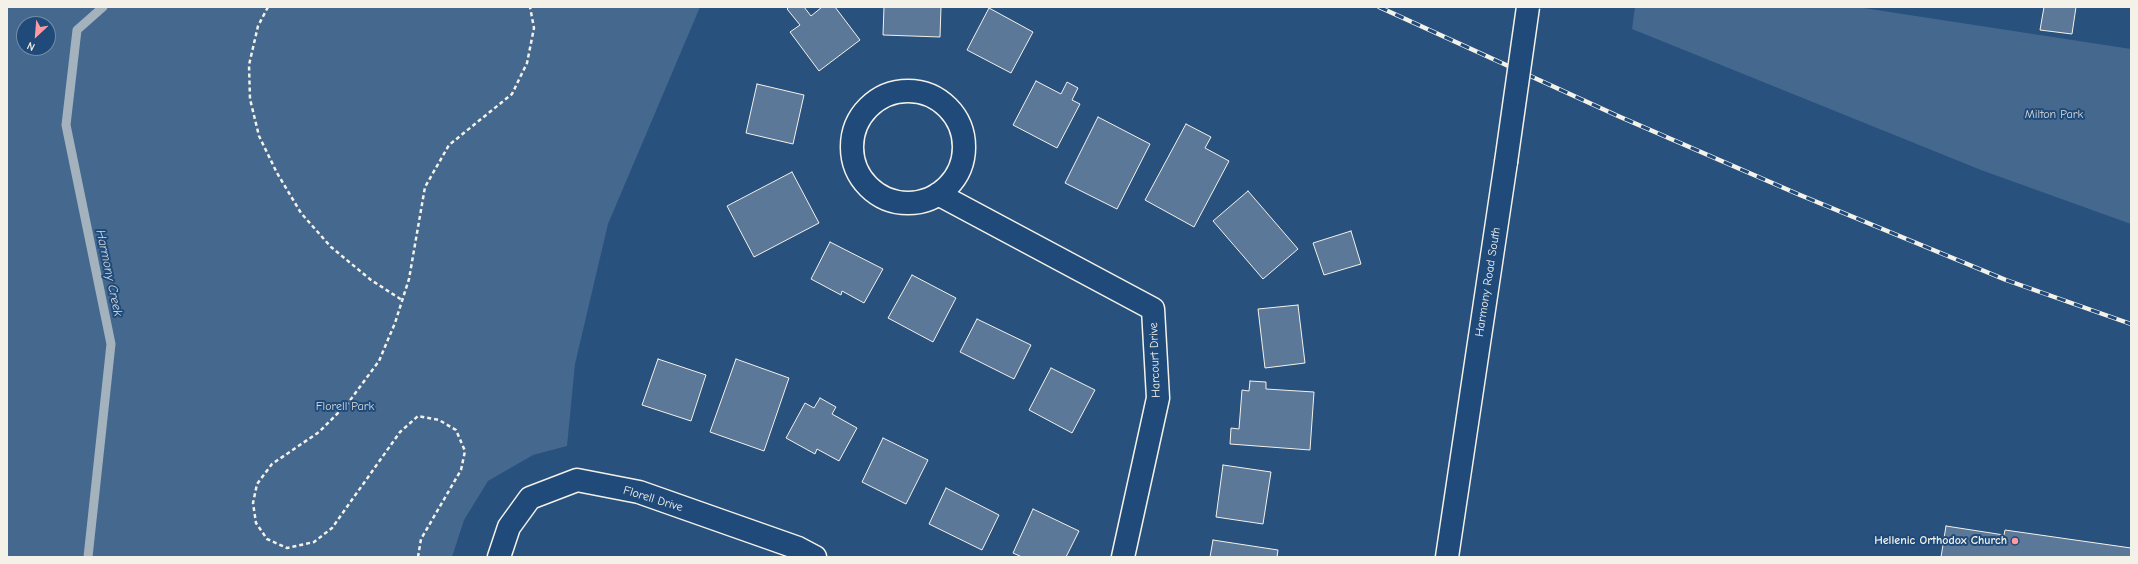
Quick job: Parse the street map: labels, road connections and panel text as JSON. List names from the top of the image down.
{
  "streets": {
    "street": ["Harmony Road South", "Harcourt Drive", "Florell Drive"]
  },
  "water": ["Harmony Creek"],
  "parks": ["Milton Park", "Florell Park"],
  "places": ["Hellenic Orthodox Church"],
  "north": "bottom left"
}
